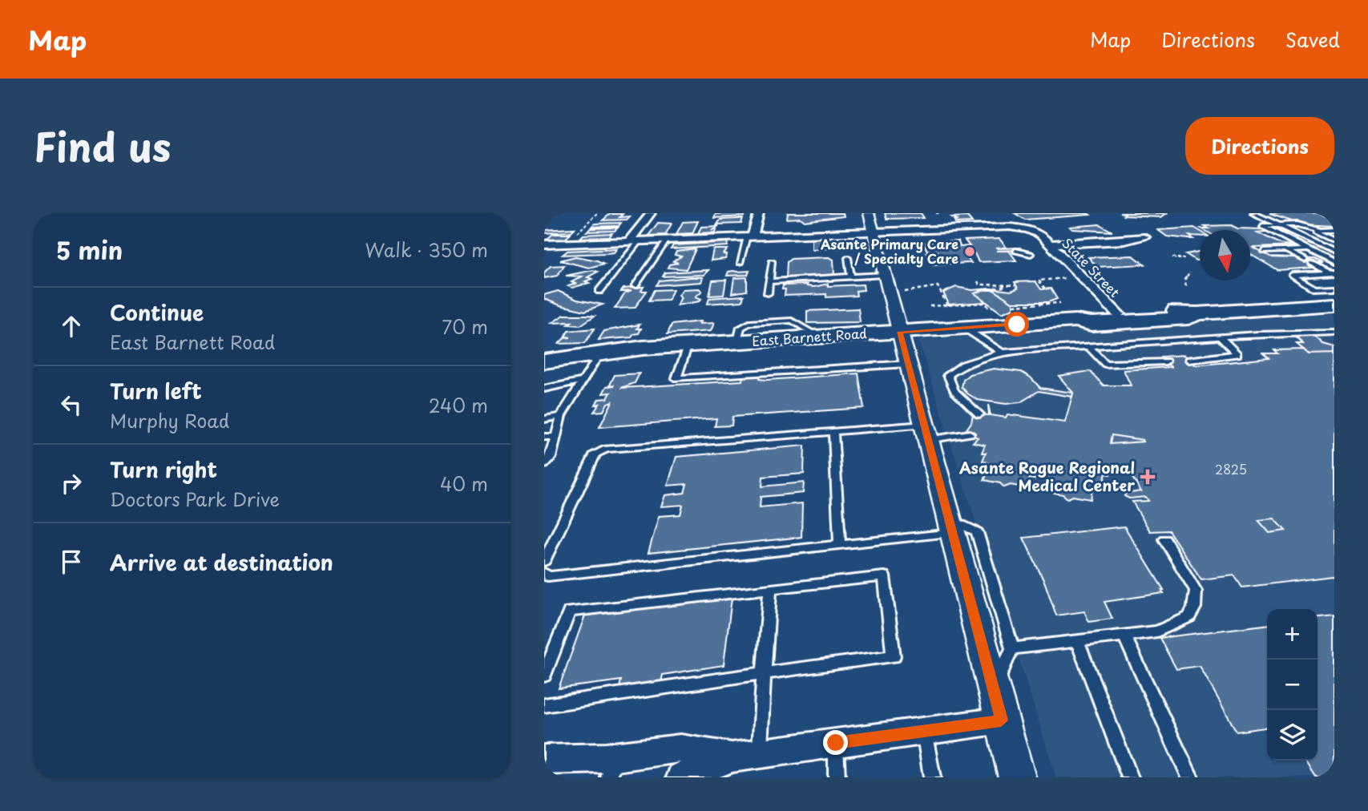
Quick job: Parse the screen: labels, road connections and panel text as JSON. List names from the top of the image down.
{
  "streets": {
    "main road": ["East Barnett Road"],
    "street": ["State Street"]
  },
  "crossings": [
    ["State Street", "East Barnett Road"]
  ],
  "places": {
    "other": ["Asante Primary Care / Specialty Care"],
    "health": ["Asante Rogue Regional Medical Center"]
  },
  "house_numbers": ["2825"],
  "north": "bottom",
  "page": {
    "header": "Map",
    "nav": ["Map", "Directions", "Saved"],
    "title": "Find us",
    "buttons": "Directions",
    "heading": ["5 min", "Walk · 350 m"],
    "list": [
      ["Continue", "East Barnett Road", "70 m"],
      ["Turn left", "Murphy Road", "240 m"],
      ["Turn right", "Doctors Park Drive", "40 m"],
      "Arrive at destination"
    ],
    "map_buttons": ["+", "−"]
  }
}
